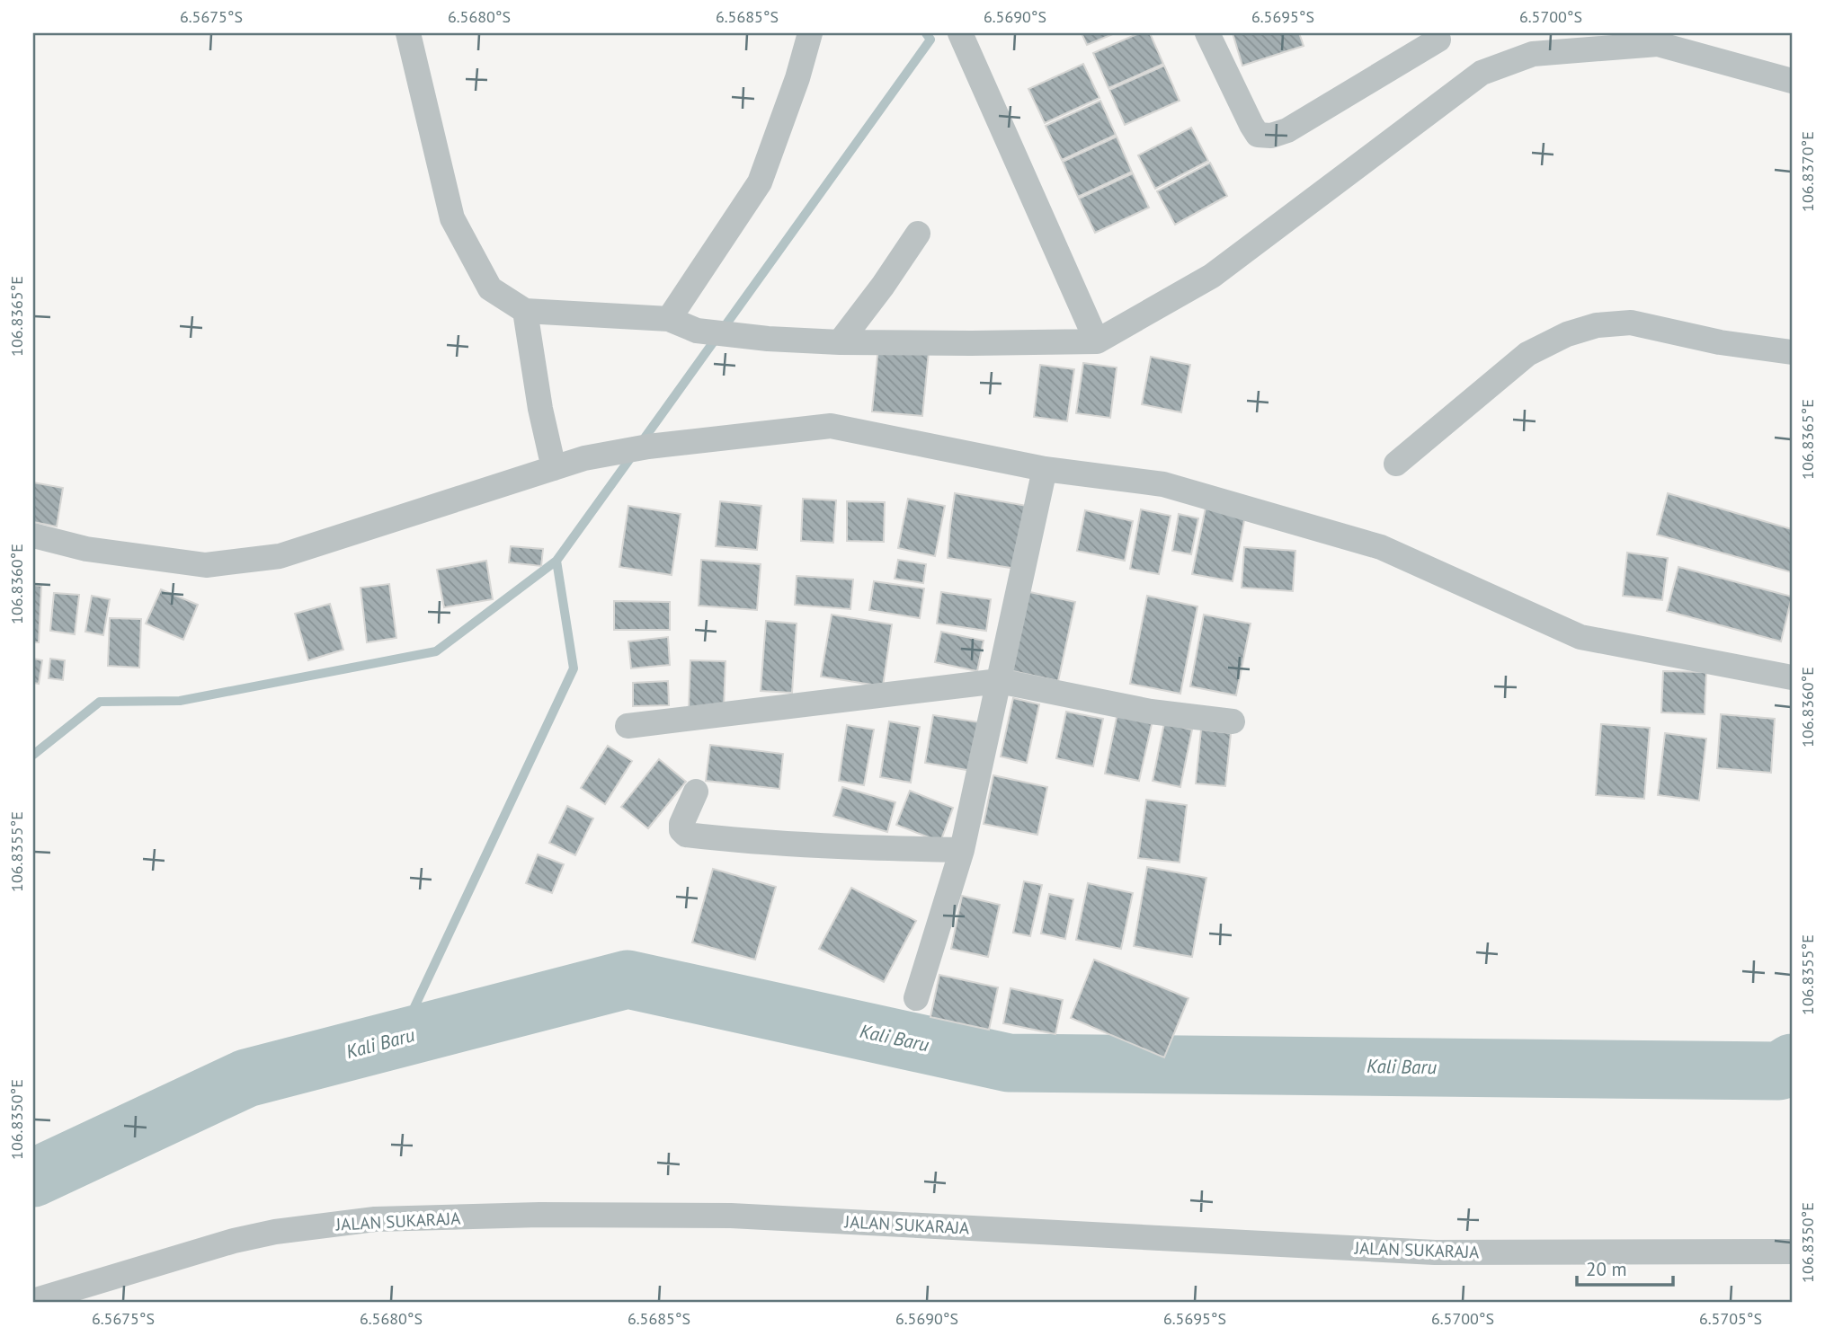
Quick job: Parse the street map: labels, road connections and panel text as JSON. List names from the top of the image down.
{
  "streets": {
    "street": ["JALAN SUKARAJA"]
  },
  "water": ["Kali Baru"],
  "scale_bar": "20 m",
  "coordinates": [
    "6.5675°S",
    "6.5680°S",
    "6.5685°S",
    "6.5690°S",
    "6.5695°S",
    "6.5700°S",
    "106.8370°E",
    "106.8365°E",
    "106.8360°E",
    "106.8355°E",
    "106.8350°E",
    "6.5705°S"
  ]
}
